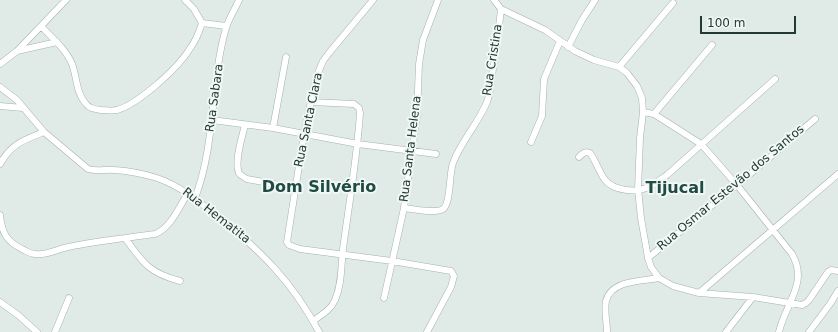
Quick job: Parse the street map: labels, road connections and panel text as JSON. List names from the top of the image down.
{
  "streets": {
    "street": [
      "Rua Cristina",
      "Rua Sabara",
      "Rua Santa Clara",
      "Rua Santa Helena",
      "Rua Osmar Estevão dos Santos",
      "Rua Hematita"
    ]
  },
  "crossings": [
    ["Rua Cristina", "Rua Santa Helena"],
    ["Rua Sabara", "Rua Hematita"]
  ],
  "districts": ["Dom Silvério", "Tijucal"],
  "scale_bar": "100 m"
}
